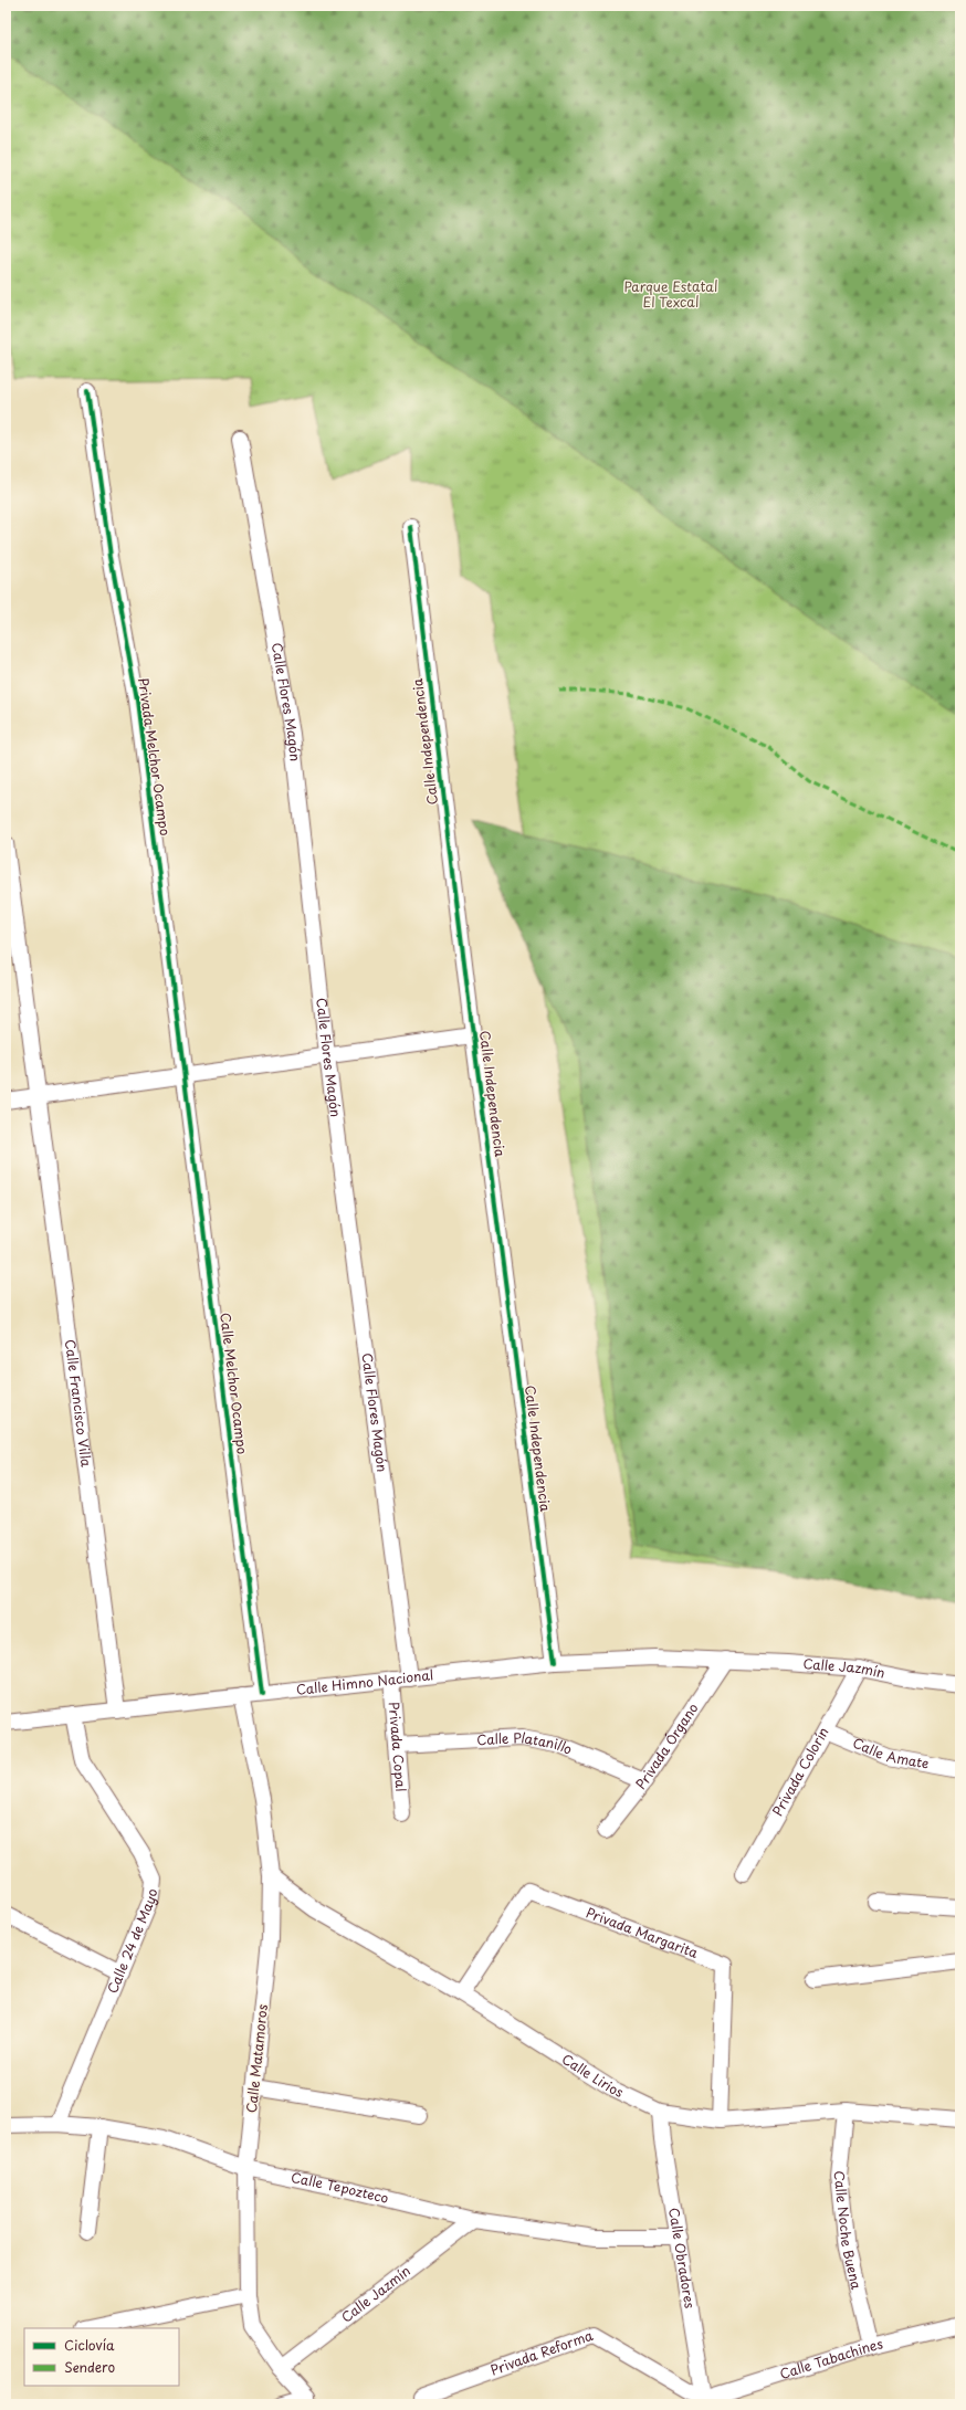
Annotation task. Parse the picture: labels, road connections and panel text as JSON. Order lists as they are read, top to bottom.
{
  "streets": {
    "street": [
      "Calle Flores Magón",
      "Calle Independencia",
      "Privada Melchor Ocampo",
      "Calle Melchor Ocampo",
      "Calle Francisco Villa",
      "Calle Jazmín",
      "Calle Himno Nacional",
      "Privada Órgano",
      "Privada Copal",
      "Calle Platanillo",
      "Calle Amate",
      "Privada Colorín",
      "Privada Margarita",
      "Calle 24 de Mayo",
      "Calle Matamoros",
      "Calle Lirios",
      "Calle Tepozteco",
      "Calle Noche Buena",
      "Calle Obradores",
      "Privada Reforma",
      "Calle Tabachines"
    ]
  },
  "crossings": [
    ["Calle Flores Magón", "Calle Himno Nacional"],
    ["Calle Independencia", "Calle Himno Nacional"],
    ["Privada Melchor Ocampo", "Calle Melchor Ocampo"],
    ["Calle Melchor Ocampo", "Calle Himno Nacional"],
    ["Calle Francisco Villa", "Calle Himno Nacional"],
    ["Calle Jazmín", "Calle Himno Nacional"],
    ["Calle Jazmín", "Privada Órgano"],
    ["Calle Jazmín", "Privada Colorín"],
    ["Calle Jazmín", "Calle Matamoros"],
    ["Calle Jazmín", "Calle Tepozteco"],
    ["Calle Himno Nacional", "Privada Órgano"],
    ["Calle Himno Nacional", "Privada Copal"],
    ["Calle Himno Nacional", "Calle 24 de Mayo"],
    ["Calle Himno Nacional", "Calle Matamoros"],
    ["Privada Órgano", "Calle Platanillo"],
    ["Privada Copal", "Calle Platanillo"],
    ["Calle Amate", "Privada Colorín"],
    ["Privada Margarita", "Calle Lirios"],
    ["Calle 24 de Mayo", "Calle Tepozteco"],
    ["Calle Matamoros", "Calle Lirios"],
    ["Calle Matamoros", "Calle Tepozteco"],
    ["Calle Lirios", "Calle Noche Buena"],
    ["Calle Lirios", "Calle Obradores"],
    ["Calle Tepozteco", "Calle Obradores"],
    ["Calle Noche Buena", "Calle Tabachines"],
    ["Calle Obradores", "Privada Reforma"],
    ["Calle Obradores", "Calle Tabachines"],
    ["Privada Reforma", "Calle Tabachines"]
  ],
  "parks": ["Parque Estatal El Texcal"],
  "legend": ["Ciclovía", "Sendero"]
}
